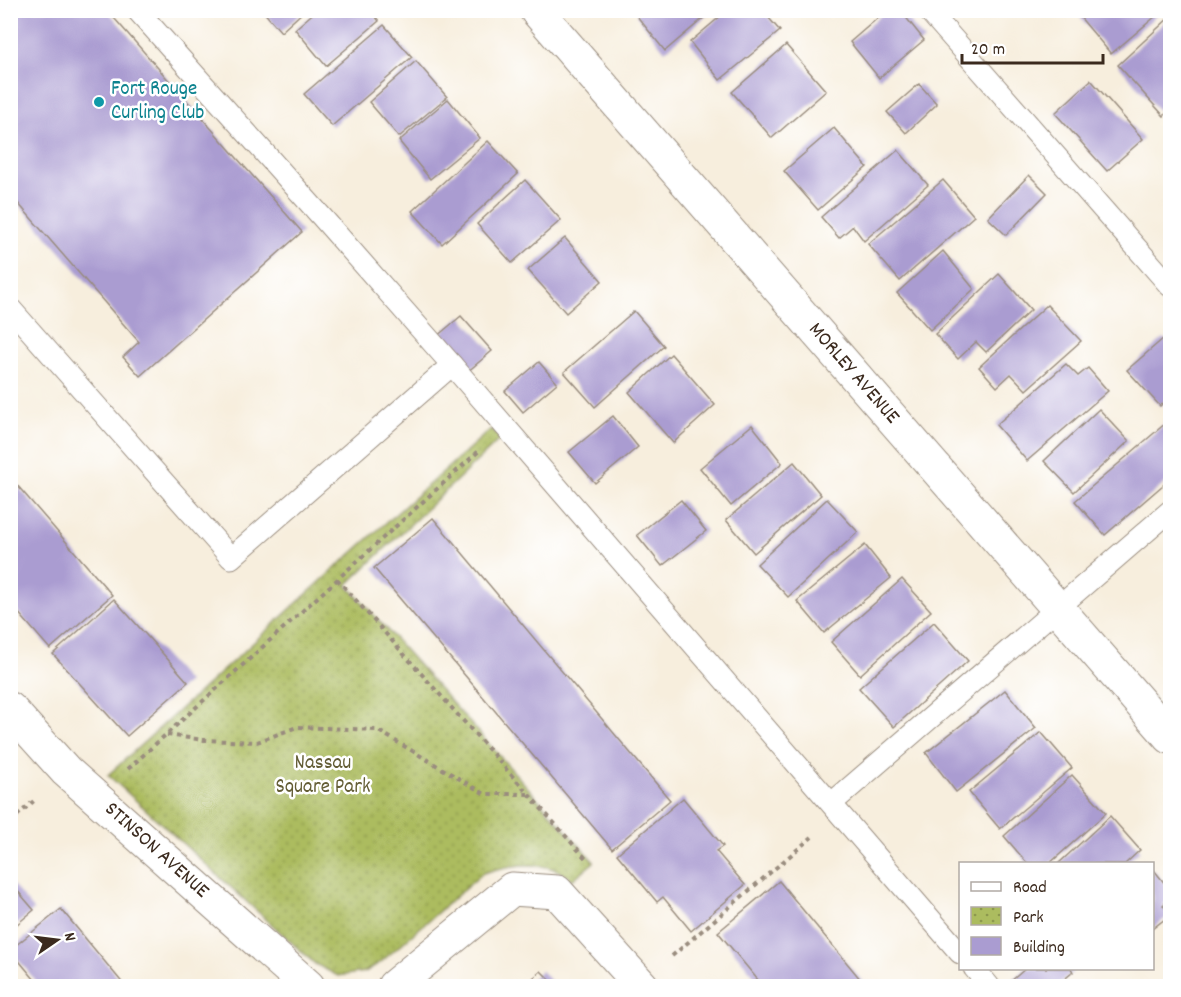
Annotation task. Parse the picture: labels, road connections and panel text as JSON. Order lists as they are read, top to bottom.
{
  "streets": {
    "street": ["MORLEY AVENUE", "STINSON AVENUE"]
  },
  "parks": ["Nassau Square Park"],
  "places": ["Fort Rouge Curling Club"],
  "legend": ["Road", "Park", "Building"],
  "scale_bar": "20 m",
  "north": "right"
}
